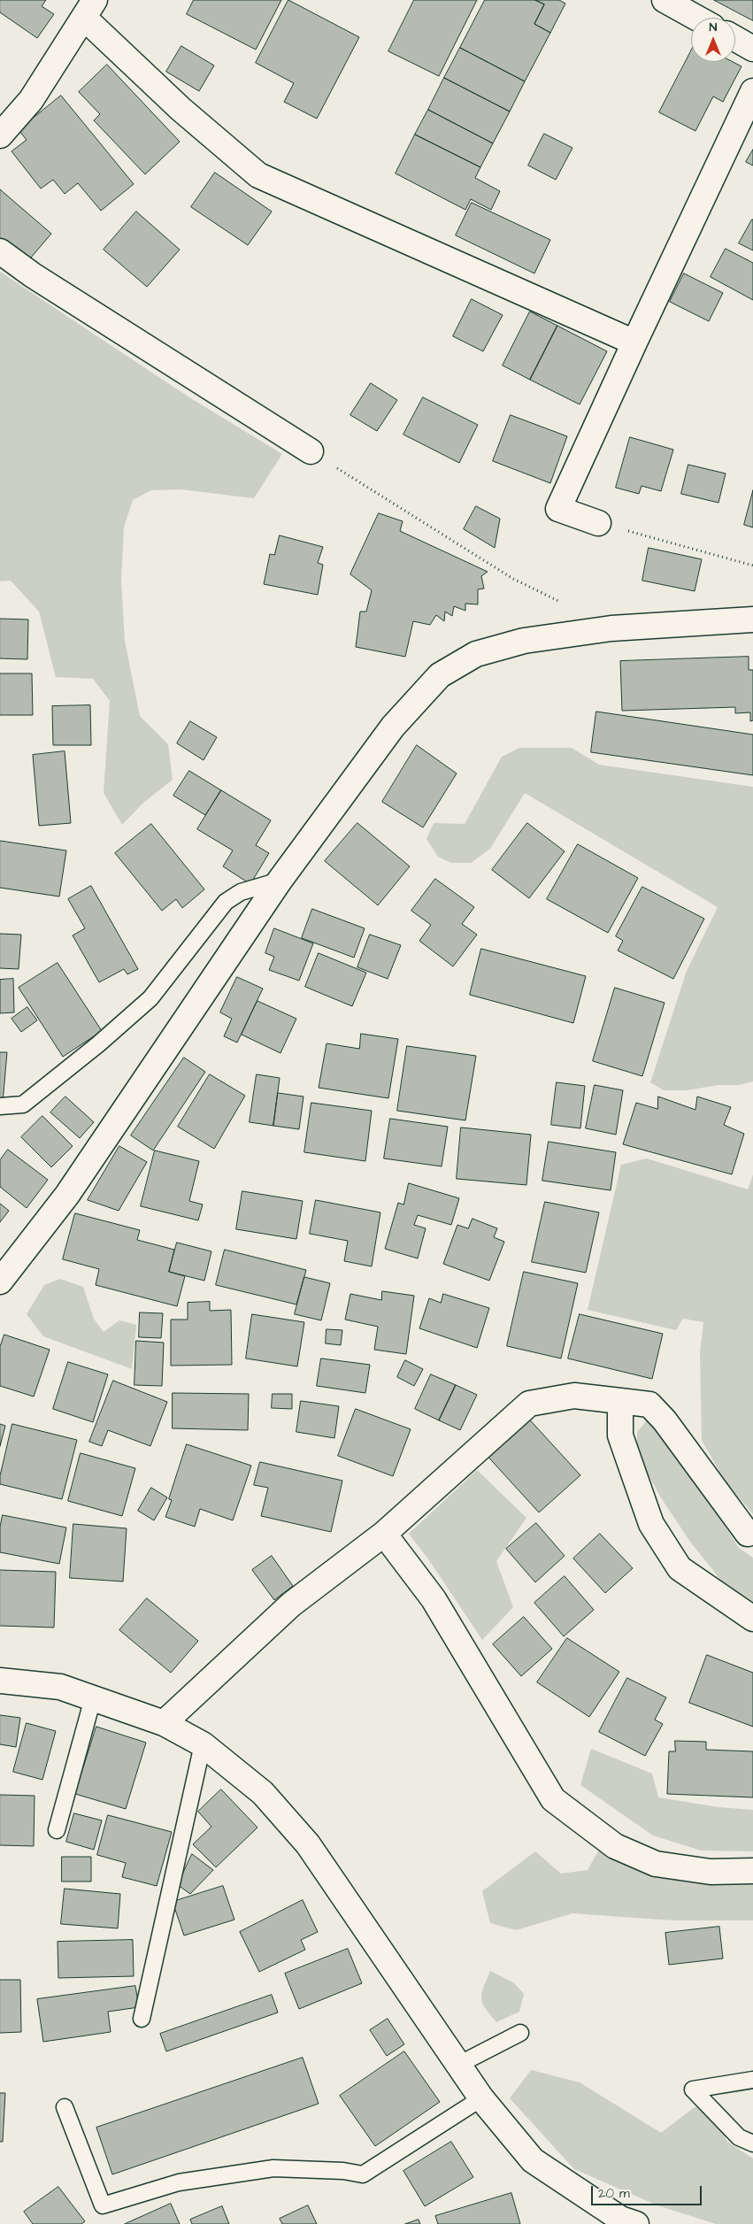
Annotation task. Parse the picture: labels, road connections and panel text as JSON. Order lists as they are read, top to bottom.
{
  "scale_bar": "20 m",
  "north": "top"
}
